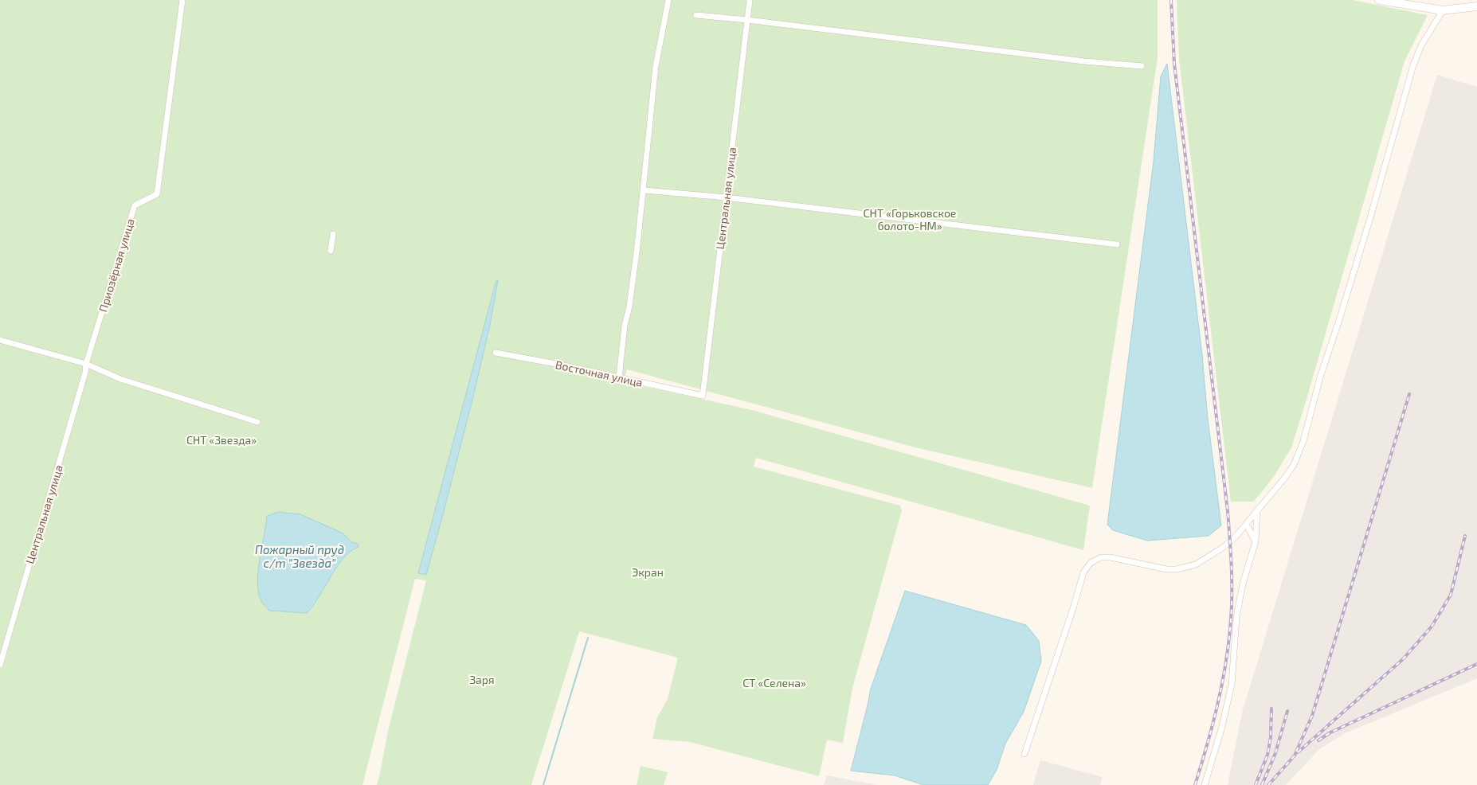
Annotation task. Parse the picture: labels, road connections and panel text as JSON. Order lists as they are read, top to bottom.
{
  "streets": {
    "street": ["Центральная улица", "Приозёрная улица", "Восточная улица"]
  },
  "crossings": [
    ["Центральная улица", "Приозёрная улица"],
    ["Центральная улица", "Восточная улица"]
  ],
  "water": ["Пожарный пруд с/т \"Звезда\""],
  "parks": [
    "СНТ «Горьковское болото-НМ»",
    "СНТ «Звезда»",
    "Экран",
    "Заря",
    "СТ «Селена»"
  ]
}
